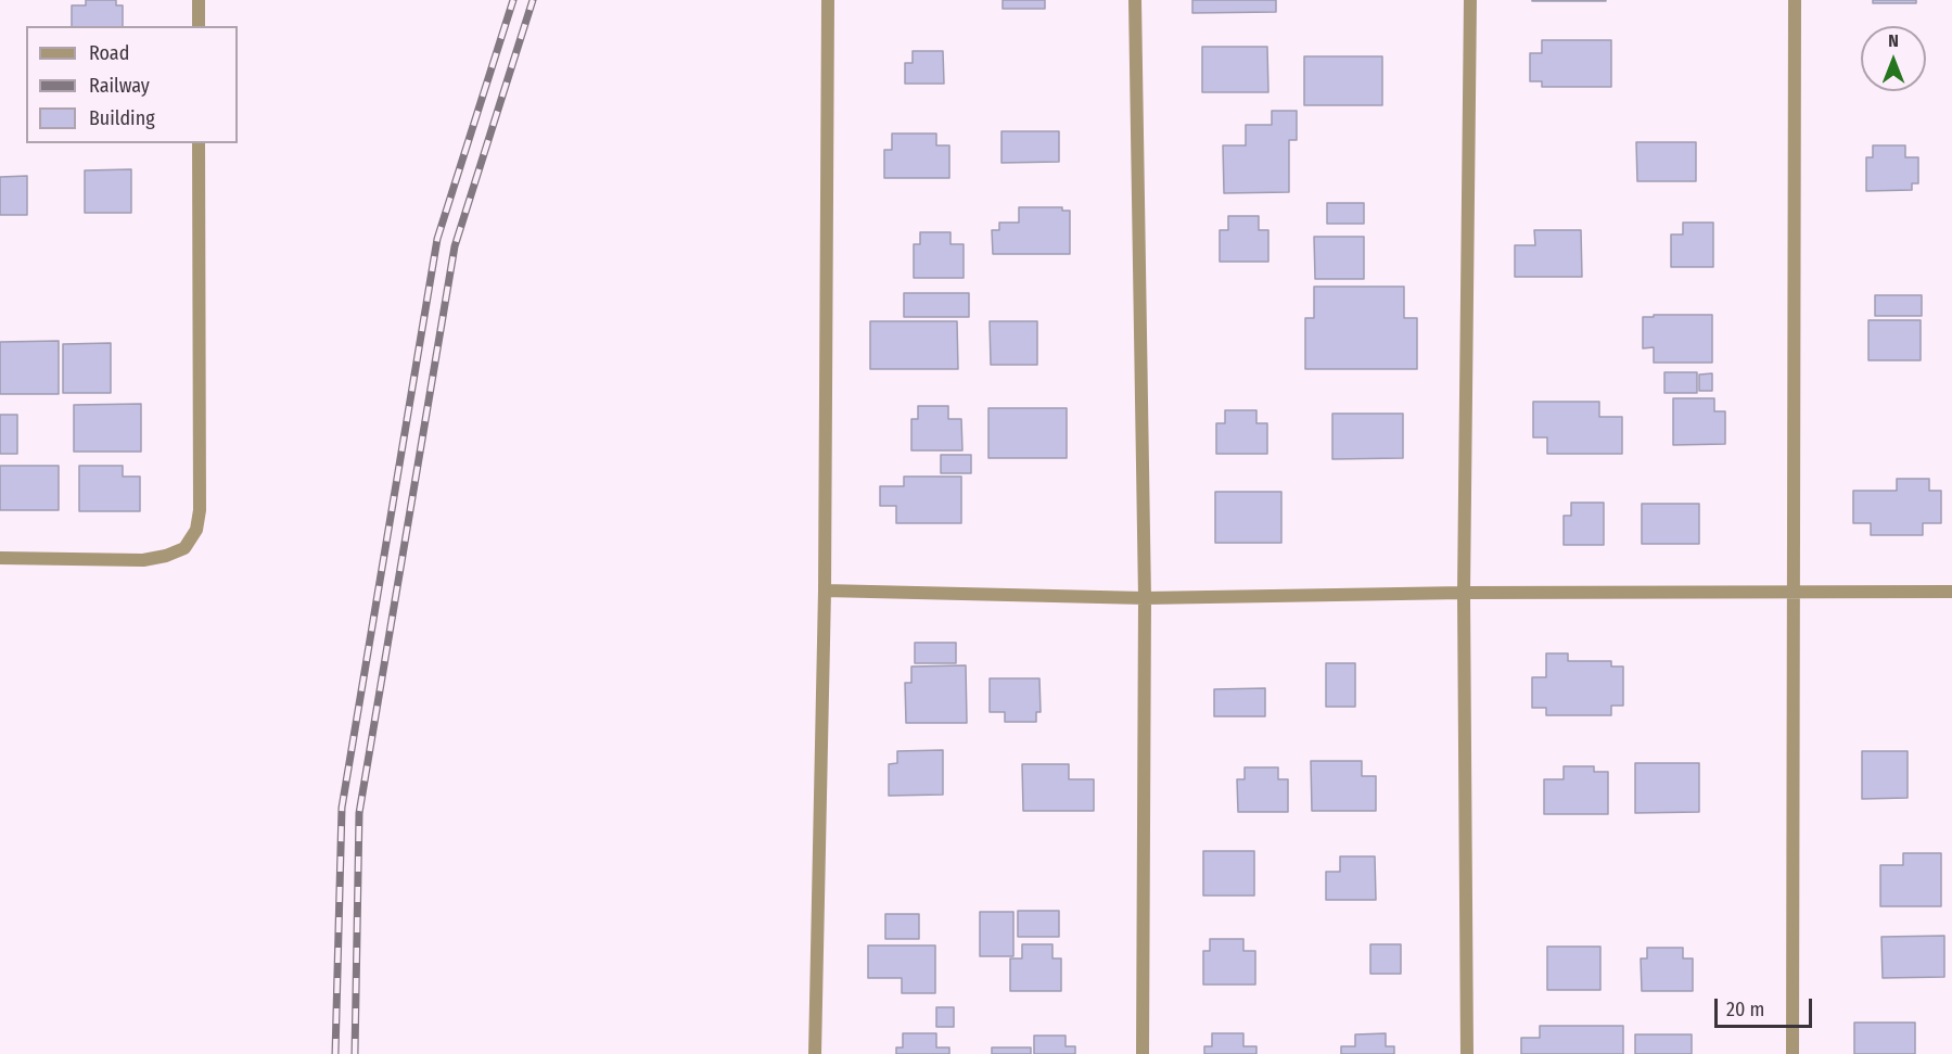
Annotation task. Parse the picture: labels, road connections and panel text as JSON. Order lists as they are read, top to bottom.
{
  "legend": ["Road", "Railway", "Building"],
  "scale_bar": "20 m",
  "north": "top"
}
